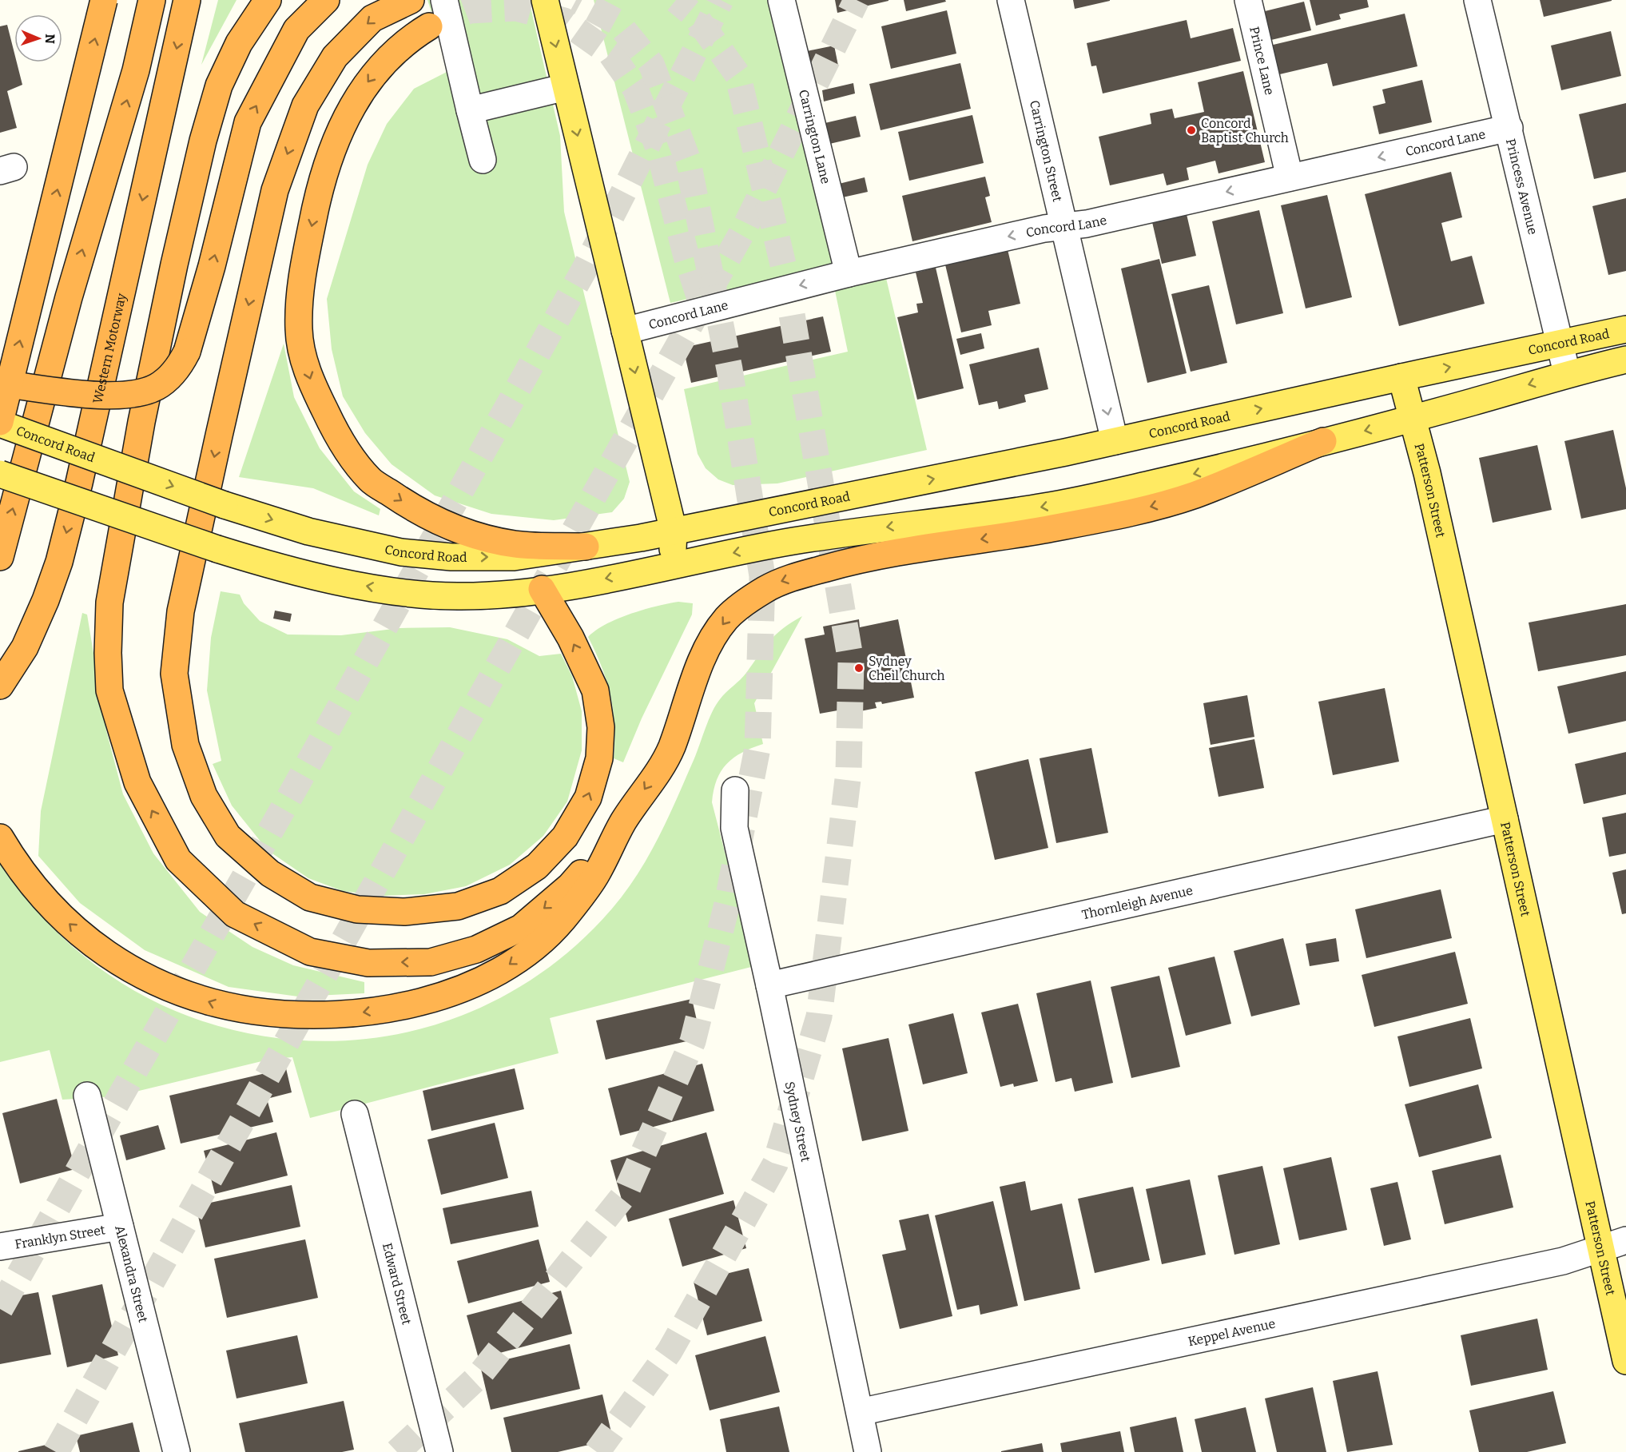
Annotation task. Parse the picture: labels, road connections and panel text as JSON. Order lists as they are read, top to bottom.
{
  "streets": {
    "highway": ["Western Motorway"],
    "main road": ["Concord Road", "Patterson Street"],
    "street": [
      "Prince Lane",
      "Carrington Lane",
      "Concord Lane",
      "Carrington Street",
      "Princess Avenue",
      "Thornleigh Avenue",
      "Sydney Street",
      "Franklyn Street",
      "Alexandra Street",
      "Edward Street",
      "Keppel Avenue"
    ]
  },
  "crossings": [
    ["Prince Lane", "Concord Lane"],
    ["Carrington Lane", "Concord Lane"],
    ["Concord Lane", "Carrington Street"],
    ["Concord Lane", "Princess Avenue"],
    ["Carrington Street", "Concord Road"],
    ["Princess Avenue", "Concord Road"],
    ["Concord Road", "Patterson Street"],
    ["Patterson Street", "Thornleigh Avenue"],
    ["Patterson Street", "Keppel Avenue"],
    ["Thornleigh Avenue", "Sydney Street"],
    ["Sydney Street", "Keppel Avenue"],
    ["Franklyn Street", "Alexandra Street"]
  ],
  "one_way": ["Concord Lane", "Carrington Street"],
  "places": ["Concord Baptist Church", "Sydney Cheil Church"],
  "north": "right"
}
